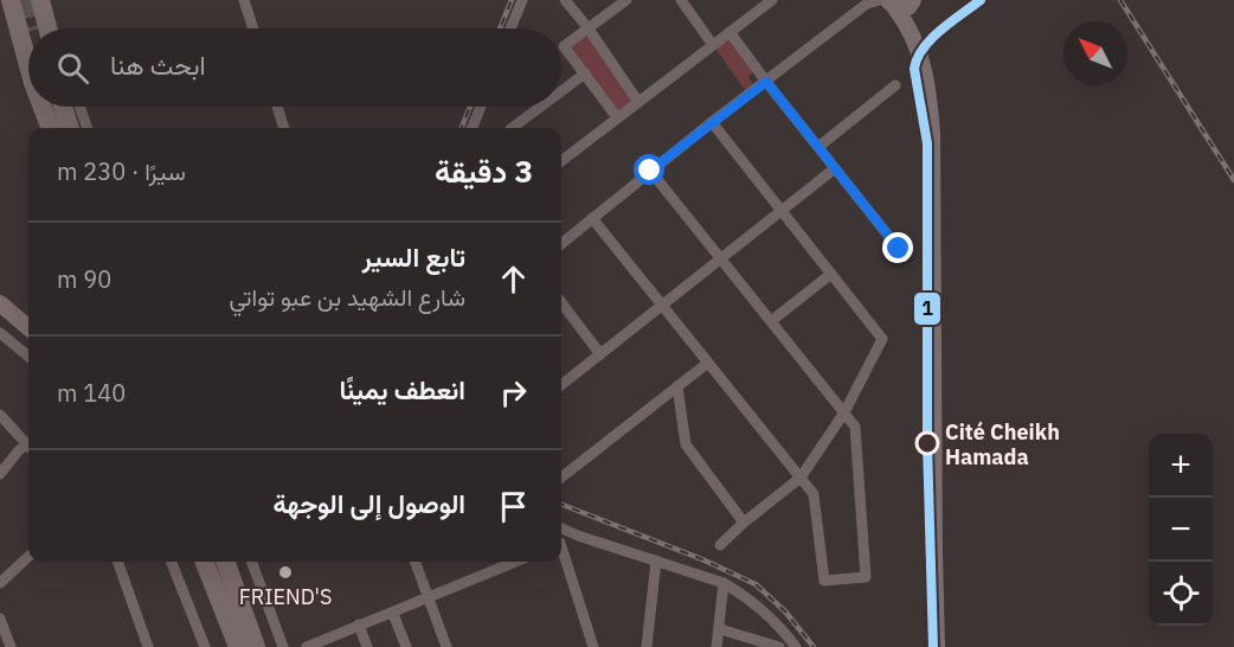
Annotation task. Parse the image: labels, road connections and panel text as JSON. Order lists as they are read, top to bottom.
{
  "places": ["Cité Cheikh Hamada", "FRIEND'S"],
  "lines": ["transit line 1"],
  "north": "top left",
  "page": {
    "search": "ابحث هنا",
    "heading": ["3 دقيقة", "سيرًا · 230 m"],
    "list": [
      ["تابع السير", "شارع الشهيد بن عبو تواتي", "90 m"],
      ["انعطف يمينًا", "140 m"],
      "الوصول إلى الوجهة"
    ],
    "map_buttons": ["+", "−"]
  }
}
